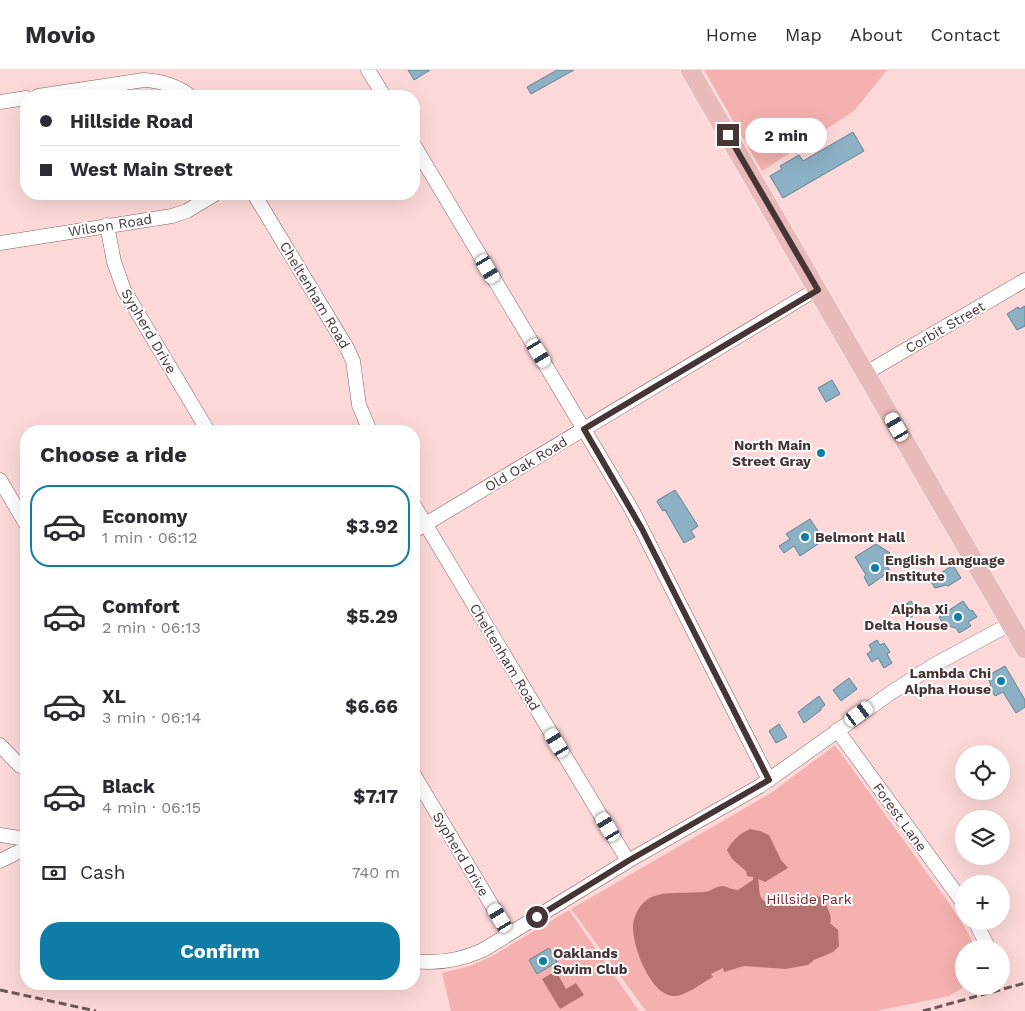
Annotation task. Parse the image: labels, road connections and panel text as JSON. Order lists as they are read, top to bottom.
{
  "streets": {
    "street": [
      "Wilson Road",
      "Cheltenham Road",
      "Corbit Street",
      "Sypherd Drive",
      "Old Oak Road",
      "Forest Lane"
    ]
  },
  "crossings": [
    ["Wilson Road", "Sypherd Drive"],
    ["Cheltenham Road", "Old Oak Road"]
  ],
  "parks": ["Hillside Park"],
  "places": [
    "North Main Street Gray",
    "Belmont Hall",
    "English Language Institute",
    "Alpha Xi Delta House",
    "Lambda Chi Alpha House",
    "Oaklands Swim Club"
  ],
  "page": {
    "header": "Movio",
    "nav": [
      "Home",
      "Map",
      "About",
      "Contact"
    ],
    "banner": ["Hillside Road", "West Main Street"],
    "bubble": "2 min",
    "heading": "Choose a ride",
    "list": [
      {
        "name": "Economy",
        "note": "1 min · 06:12",
        "value": "$3.92"
      },
      {
        "name": "Comfort",
        "note": "2 min · 06:13",
        "value": "$5.29"
      },
      {
        "name": "XL",
        "note": "3 min · 06:14",
        "value": "$6.66"
      },
      {
        "name": "Black",
        "note": "4 min · 06:15",
        "value": "$7.17"
      }
    ],
    "map_buttons": ["+", "−"],
    "pay": ["Cash", "740 m"],
    "buttons": "Confirm"
  }
}
